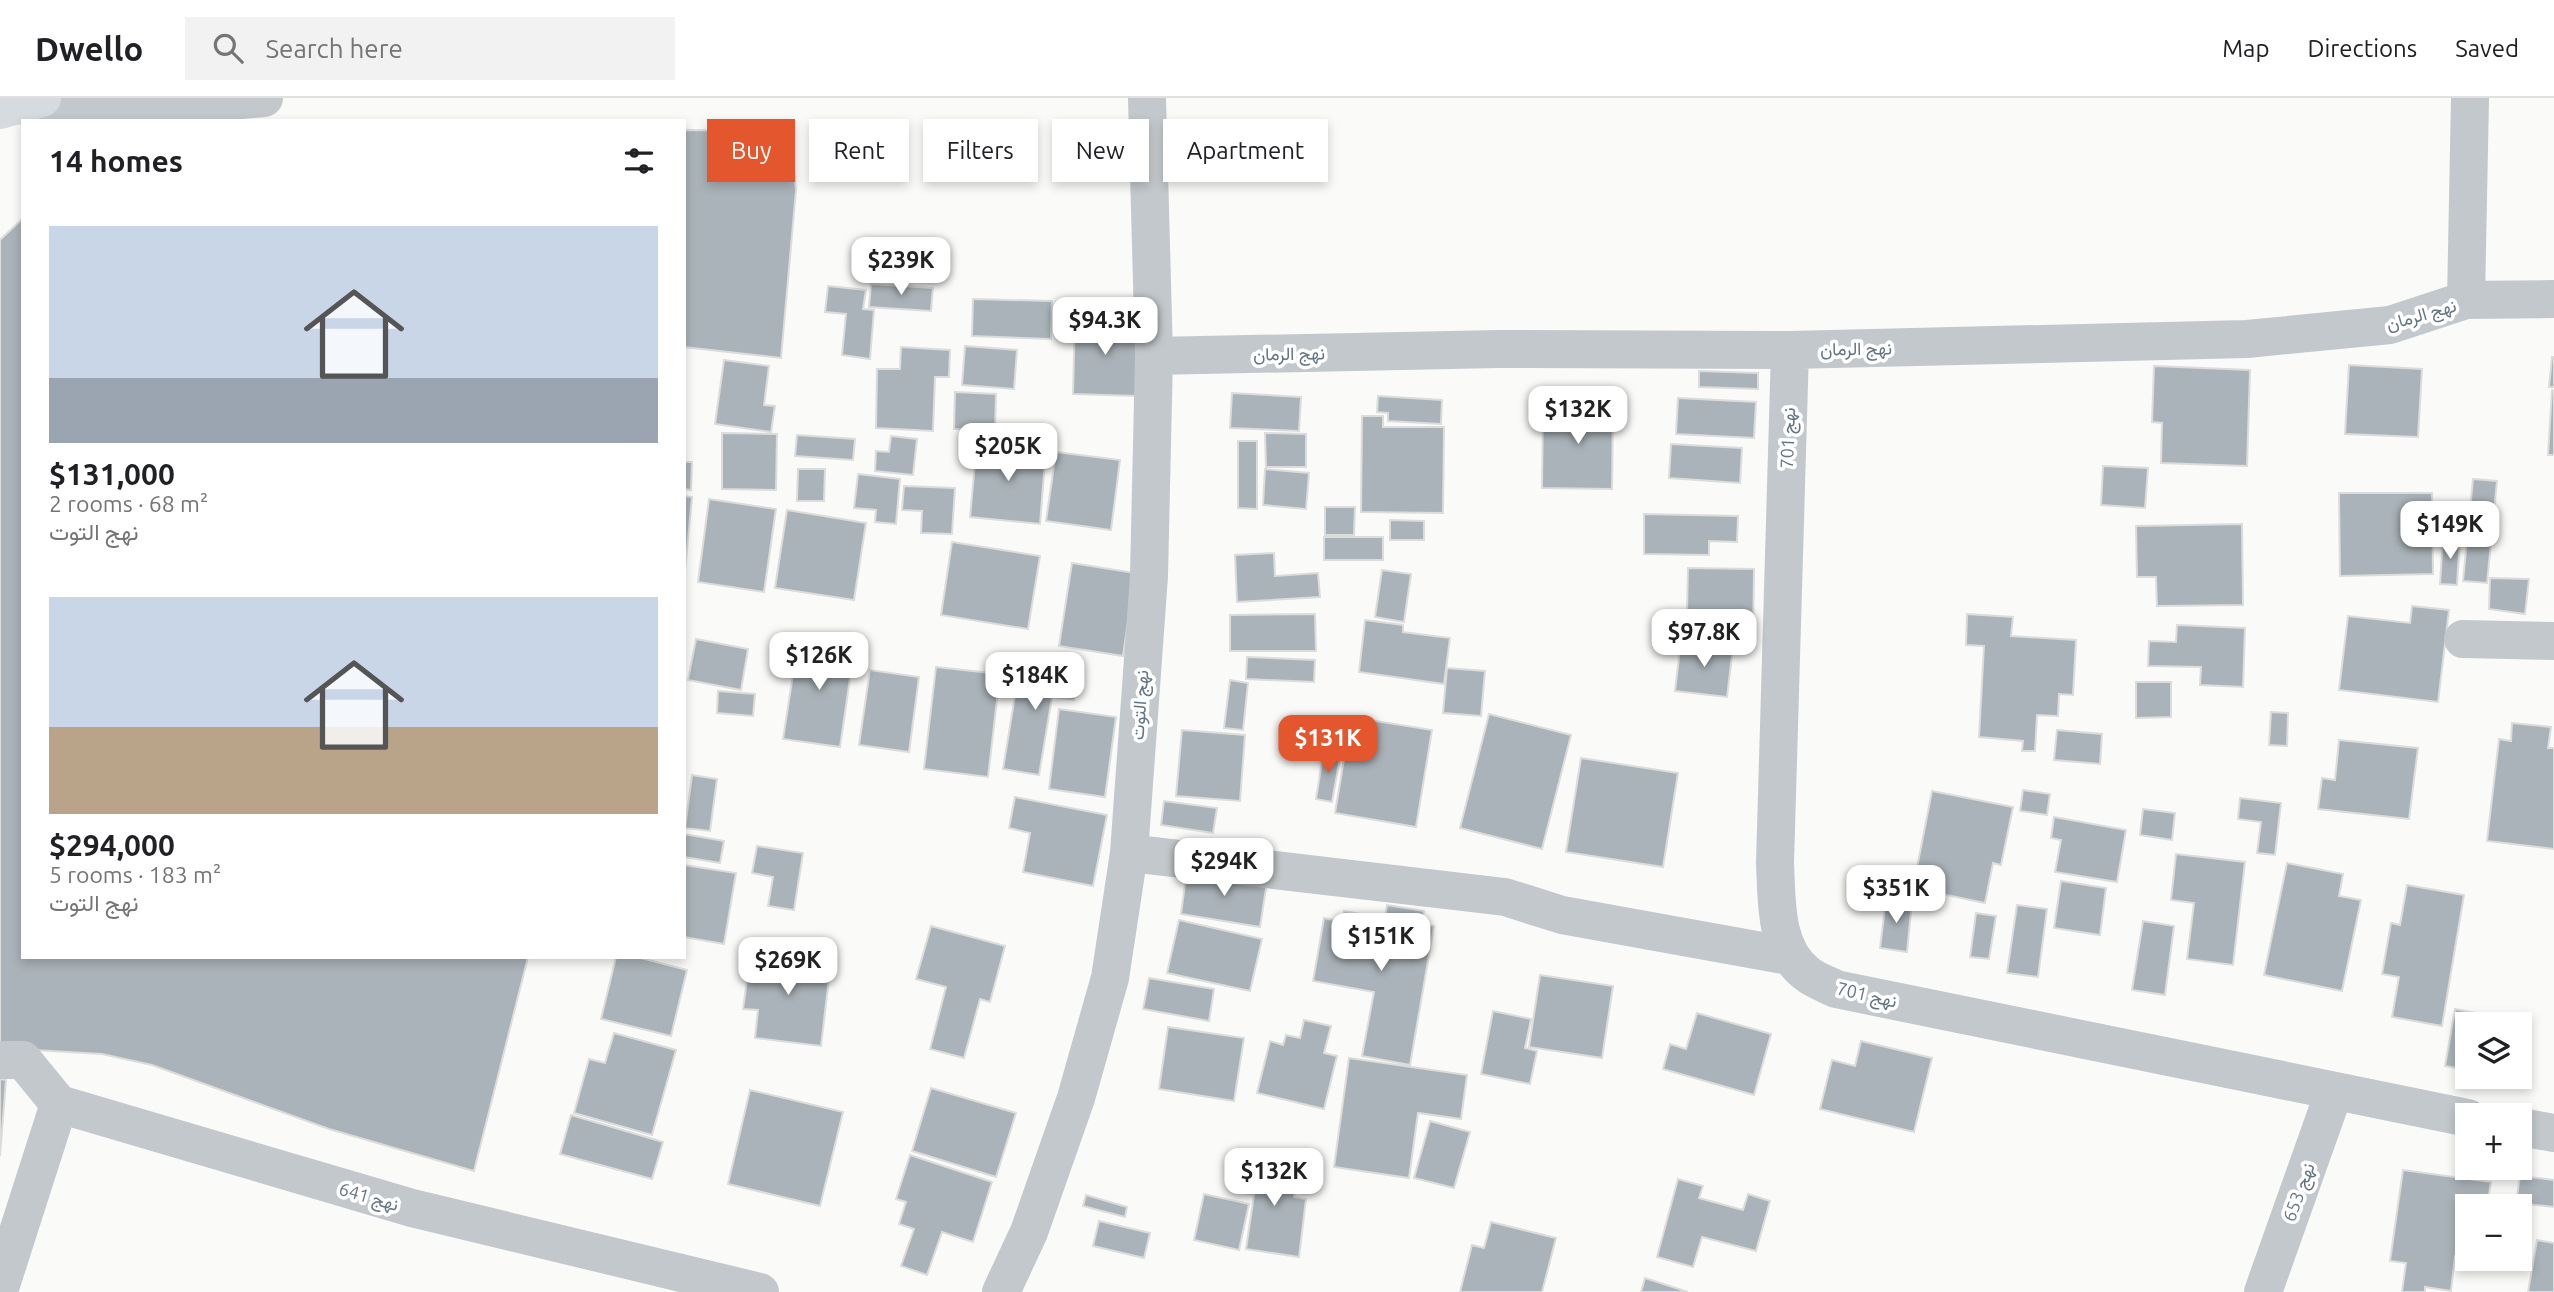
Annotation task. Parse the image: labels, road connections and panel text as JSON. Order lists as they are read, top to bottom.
{
  "streets": {
    "street": [
      "نهج الرمان",
      "نهج 701",
      "نهج التوت",
      "نهج 653",
      "نهج 641"
    ]
  },
  "crossings": [
    ["نهج الرمان", "نهج 701"],
    ["نهج الرمان", "نهج التوت"],
    ["نهج 701", "نهج 653"]
  ],
  "page": {
    "header": "Dwello",
    "search": "Search here",
    "nav": ["Map", "Directions", "Saved"],
    "chip": [
      "Buy",
      "Rent",
      "Filters",
      "New",
      "Apartment"
    ],
    "heading": "14 homes",
    "list": [
      {
        "name": "$131,000",
        "note": "2 rooms · 68 m² · نهج التوت"
      },
      {
        "name": "$294,000",
        "note": "5 rooms · 183 m² · نهج التوت"
      }
    ],
    "price": [
      "$239K",
      "$94.3K",
      "$132K",
      "$205K",
      "$149K",
      "$97.8K",
      "$126K",
      "$184K",
      "$131K",
      "$294K",
      "$351K",
      "$151K",
      "$269K",
      "$132K"
    ],
    "map_buttons": ["+", "−"]
  }
}
